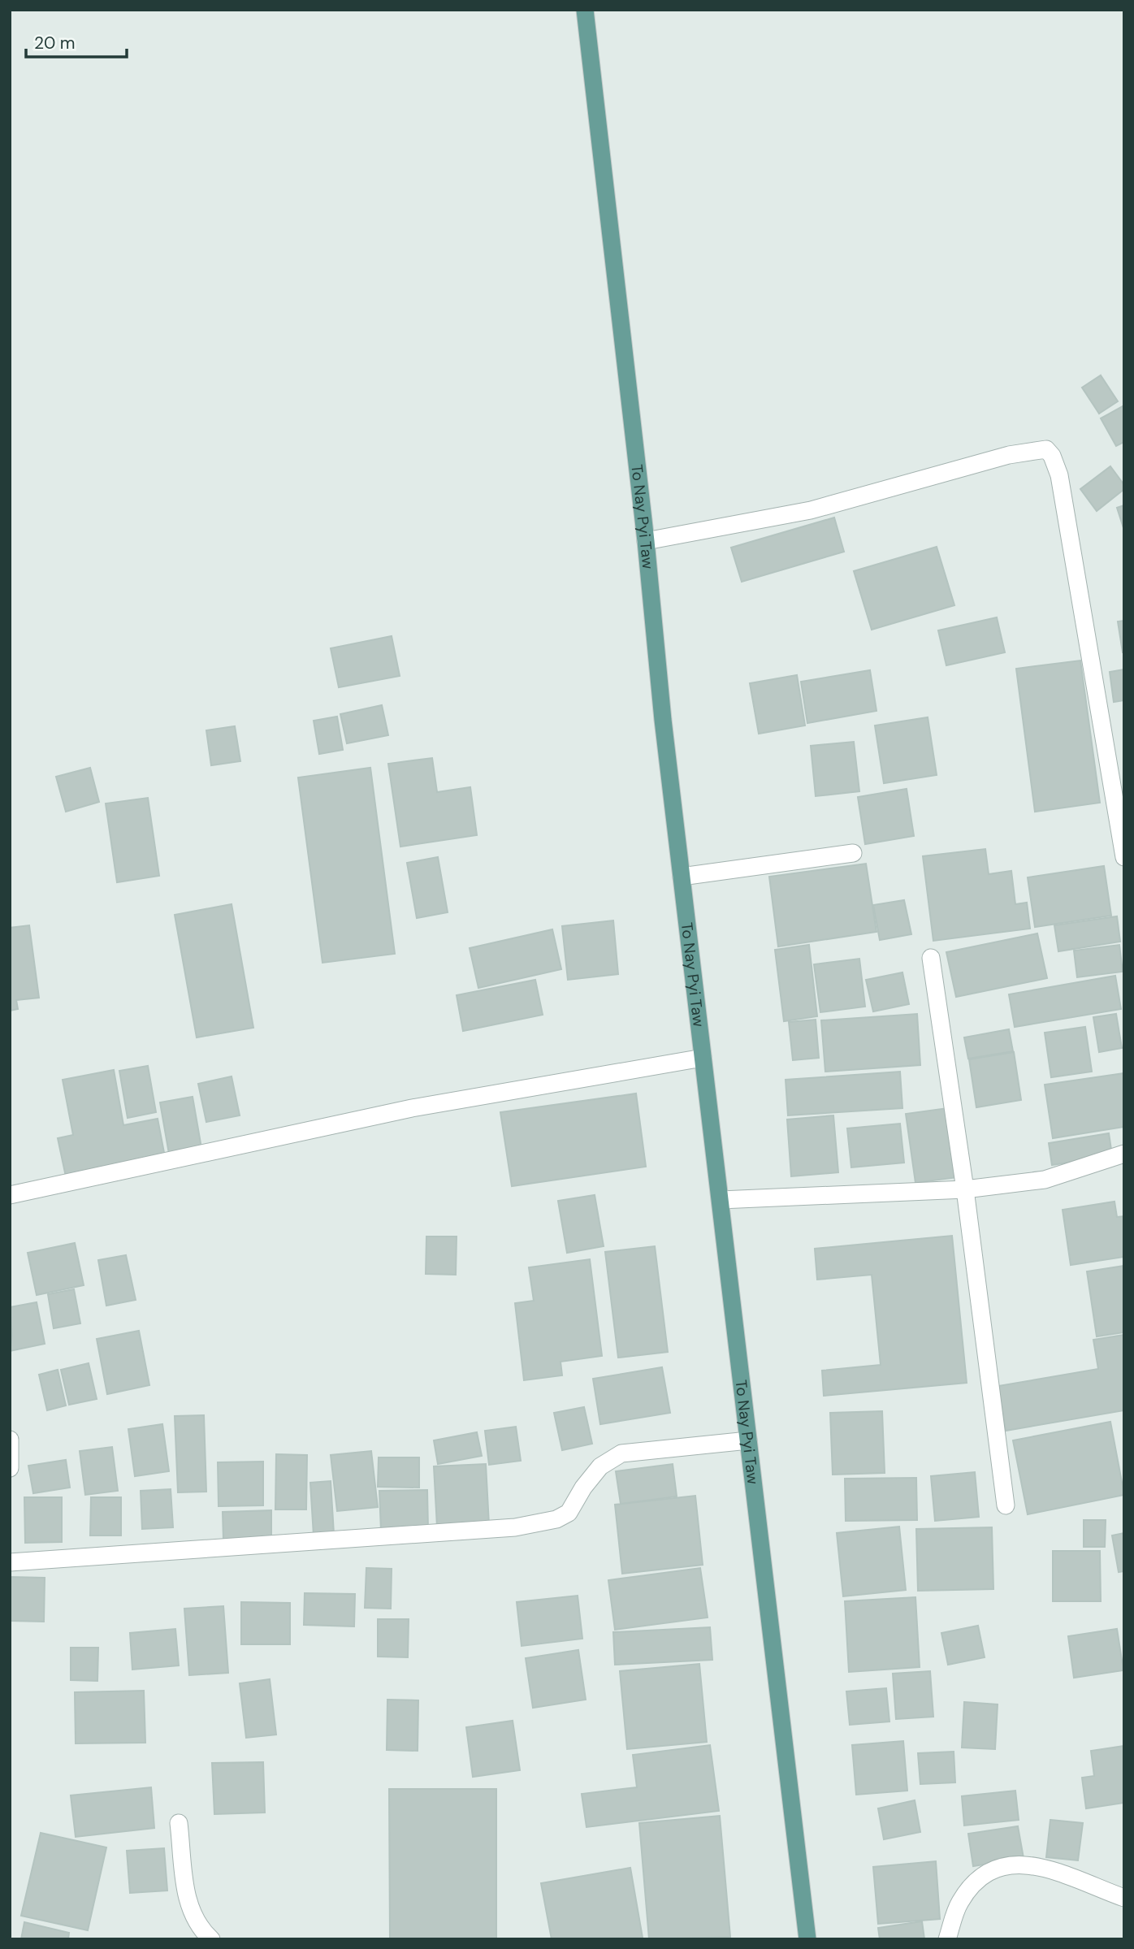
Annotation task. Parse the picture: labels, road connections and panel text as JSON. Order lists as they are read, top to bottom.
{
  "streets": {
    "main road": ["To Nay Pyi Taw"]
  },
  "scale_bar": "20 m"
}
